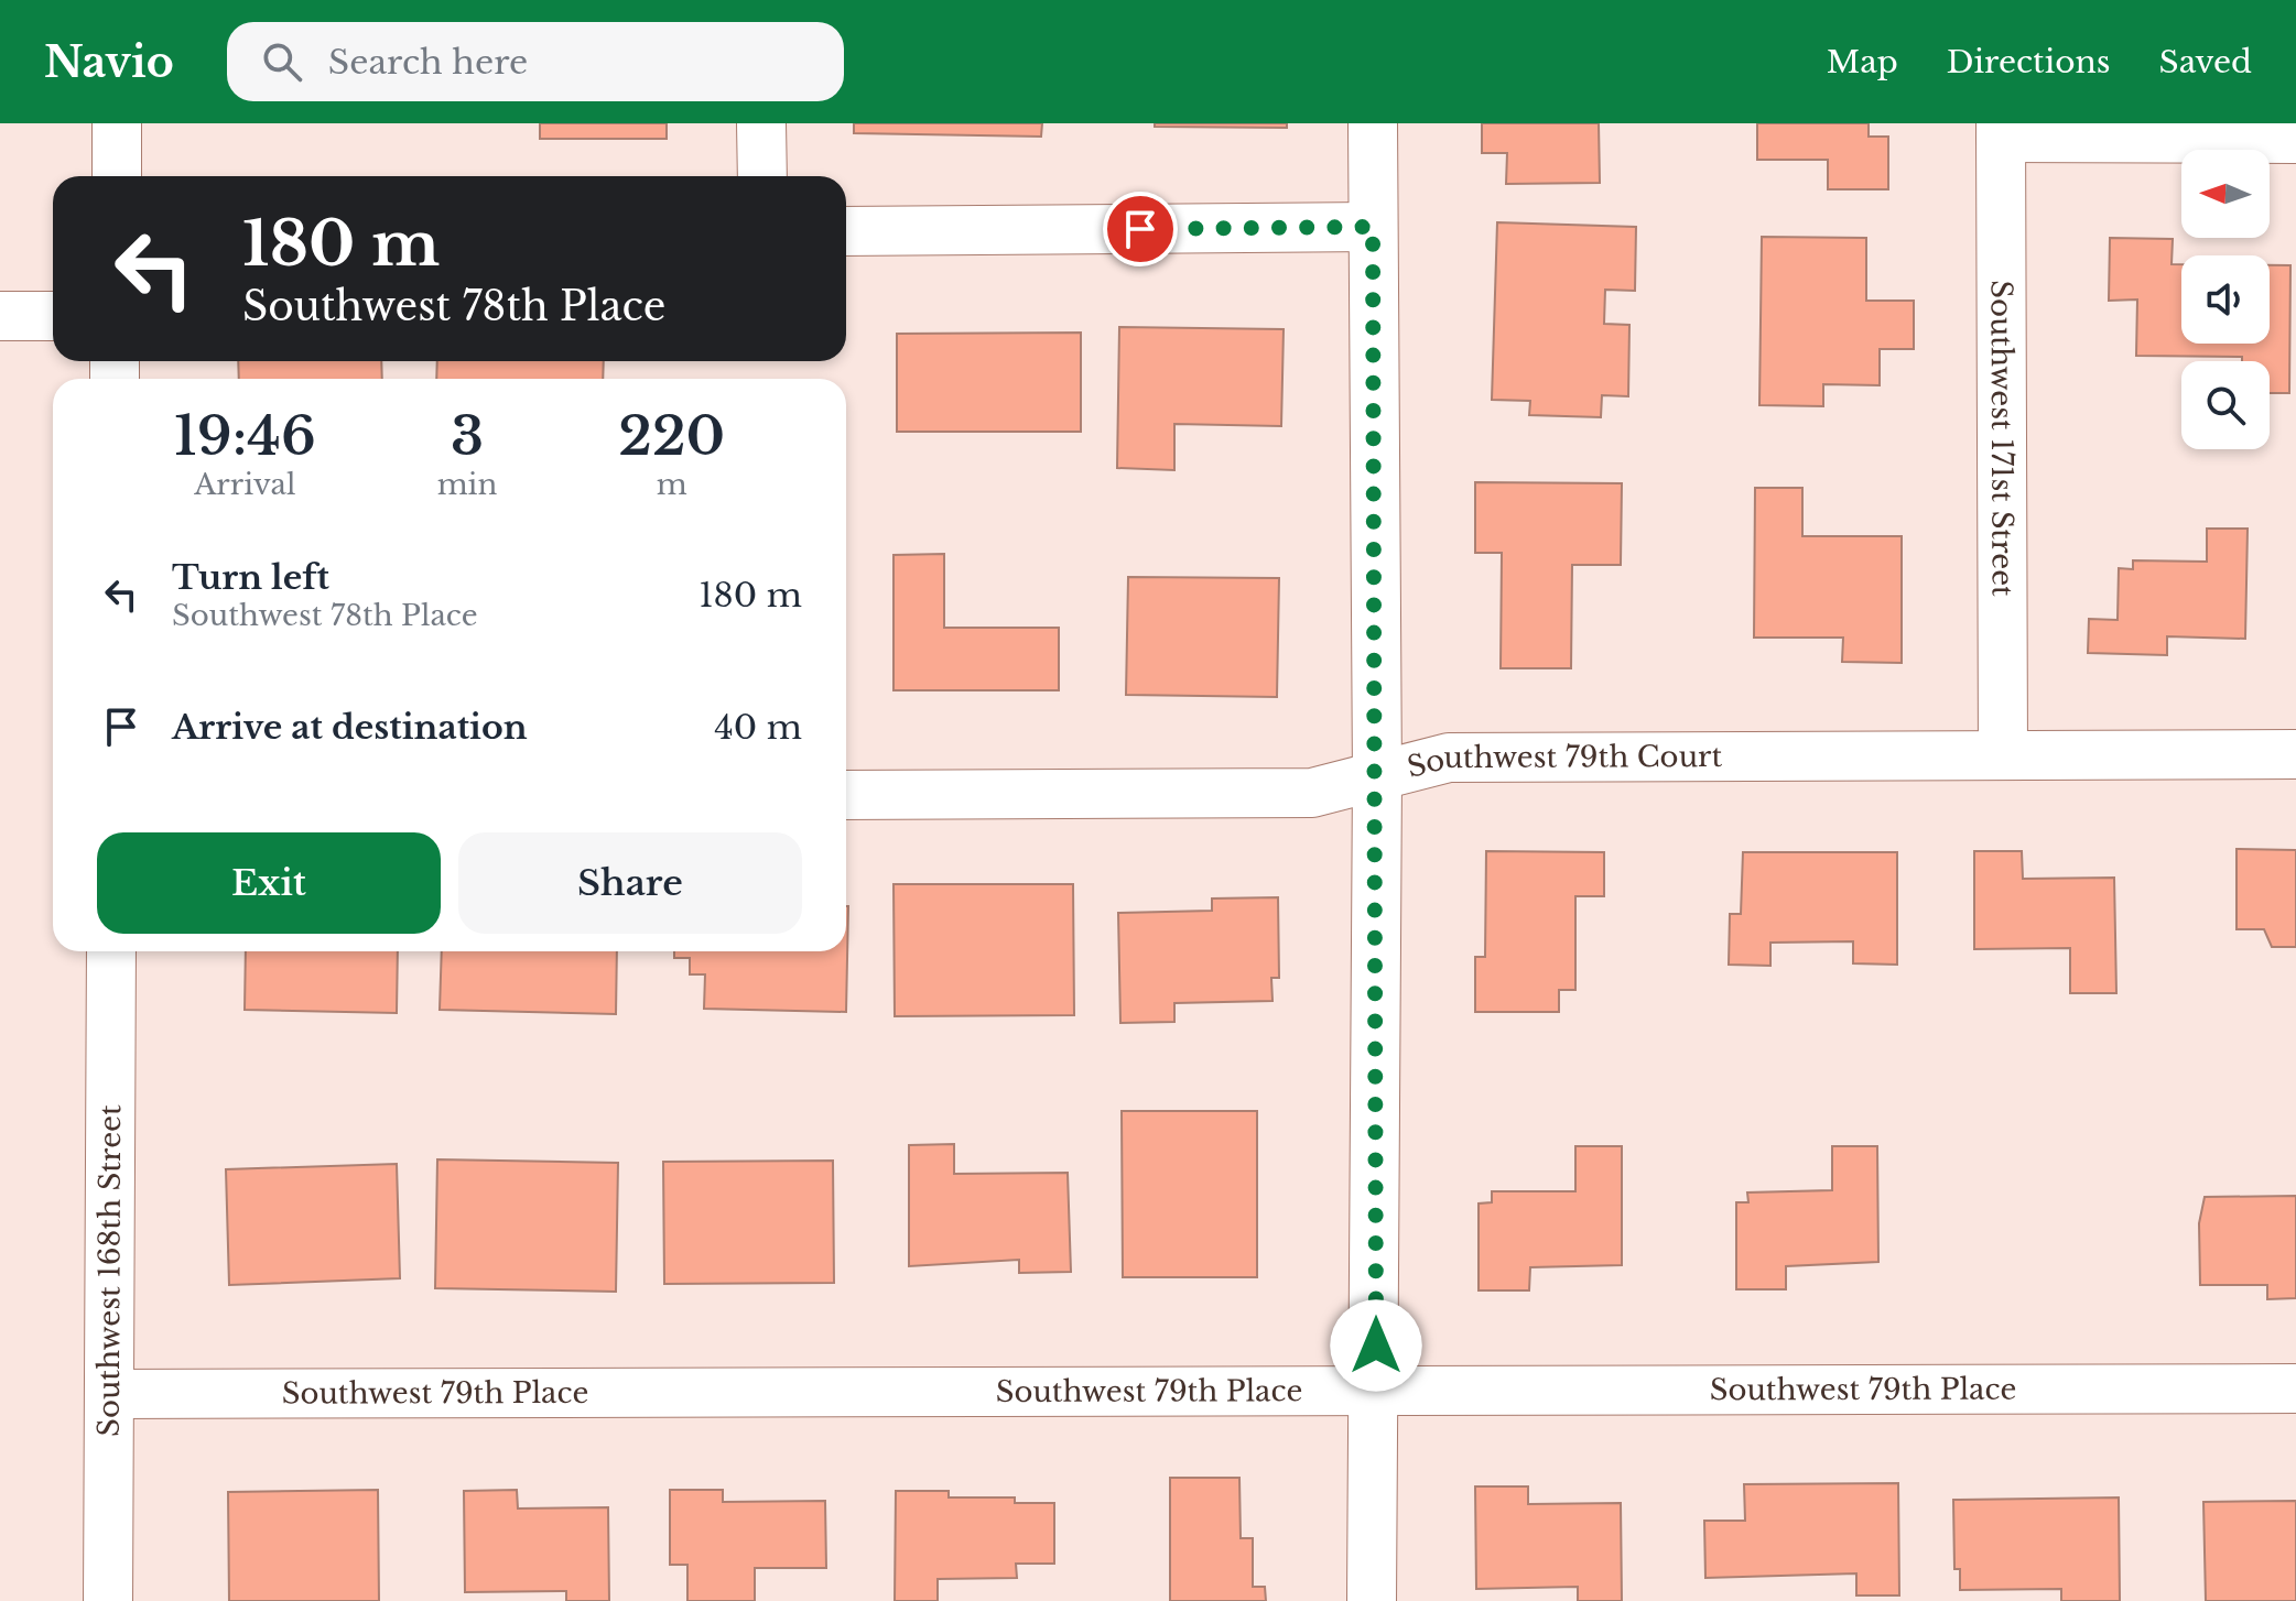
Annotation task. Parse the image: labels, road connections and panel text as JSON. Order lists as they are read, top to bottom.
{
  "streets": {
    "street": [
      "Southwest 171st Street",
      "Southwest 79th Court",
      "Southwest 168th Street",
      "Southwest 79th Place"
    ]
  },
  "crossings": [
    ["Southwest 171st Street", "Southwest 79th Court"],
    ["Southwest 168th Street", "Southwest 79th Place"]
  ],
  "north": "left",
  "page": {
    "header": "Navio",
    "search": "Search here",
    "nav": ["Map", "Directions", "Saved"],
    "turn": ["180 m", "Southwest 78th Place"],
    "eta": [
      "19:46",
      "Arrival",
      "3",
      "min",
      "220",
      "m"
    ],
    "list": [
      {
        "name": "Turn left",
        "note": "Southwest 78th Place",
        "value": "180 m"
      },
      {
        "name": "Arrive at destination",
        "value": "40 m"
      }
    ],
    "buttons": ["Exit", "Share"]
  }
}
